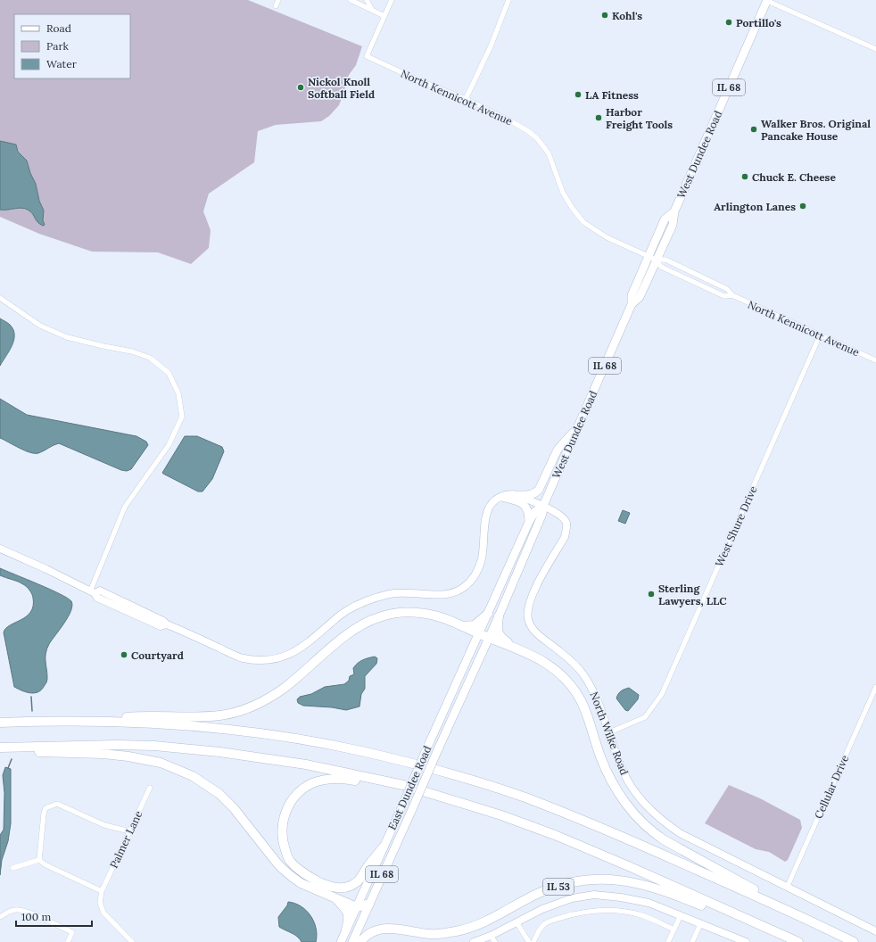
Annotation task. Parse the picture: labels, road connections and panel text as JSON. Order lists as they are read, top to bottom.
{
  "streets": {
    "highway": ["IL 53"],
    "main road": ["IL 68", "West Dundee Road", "East Dundee Road"],
    "street": [
      "North Kennicott Avenue",
      "West Shure Drive",
      "North Wilke Road",
      "Cellular Drive",
      "Palmer Lane"
    ]
  },
  "crossings": [
    ["North Kennicott Avenue", "West Dundee Road"],
    ["North Kennicott Avenue", "West Shure Drive"],
    ["West Dundee Road", "North Wilke Road"],
    ["West Dundee Road", "East Dundee Road"],
    ["West Shure Drive", "North Wilke Road"],
    ["North Wilke Road", "Cellular Drive"]
  ],
  "places": [
    "Kohl's",
    "Portillo's",
    "Nickol Knoll Softball Field",
    "LA Fitness",
    "Harbor Freight Tools",
    "Walker Bros. Original Pancake House",
    "Chuck E. Cheese",
    "Arlington Lanes",
    "Sterling Lawyers, LLC",
    "Courtyard"
  ],
  "legend": ["Road", "Park", "Water"],
  "scale_bar": "100 m"
}
